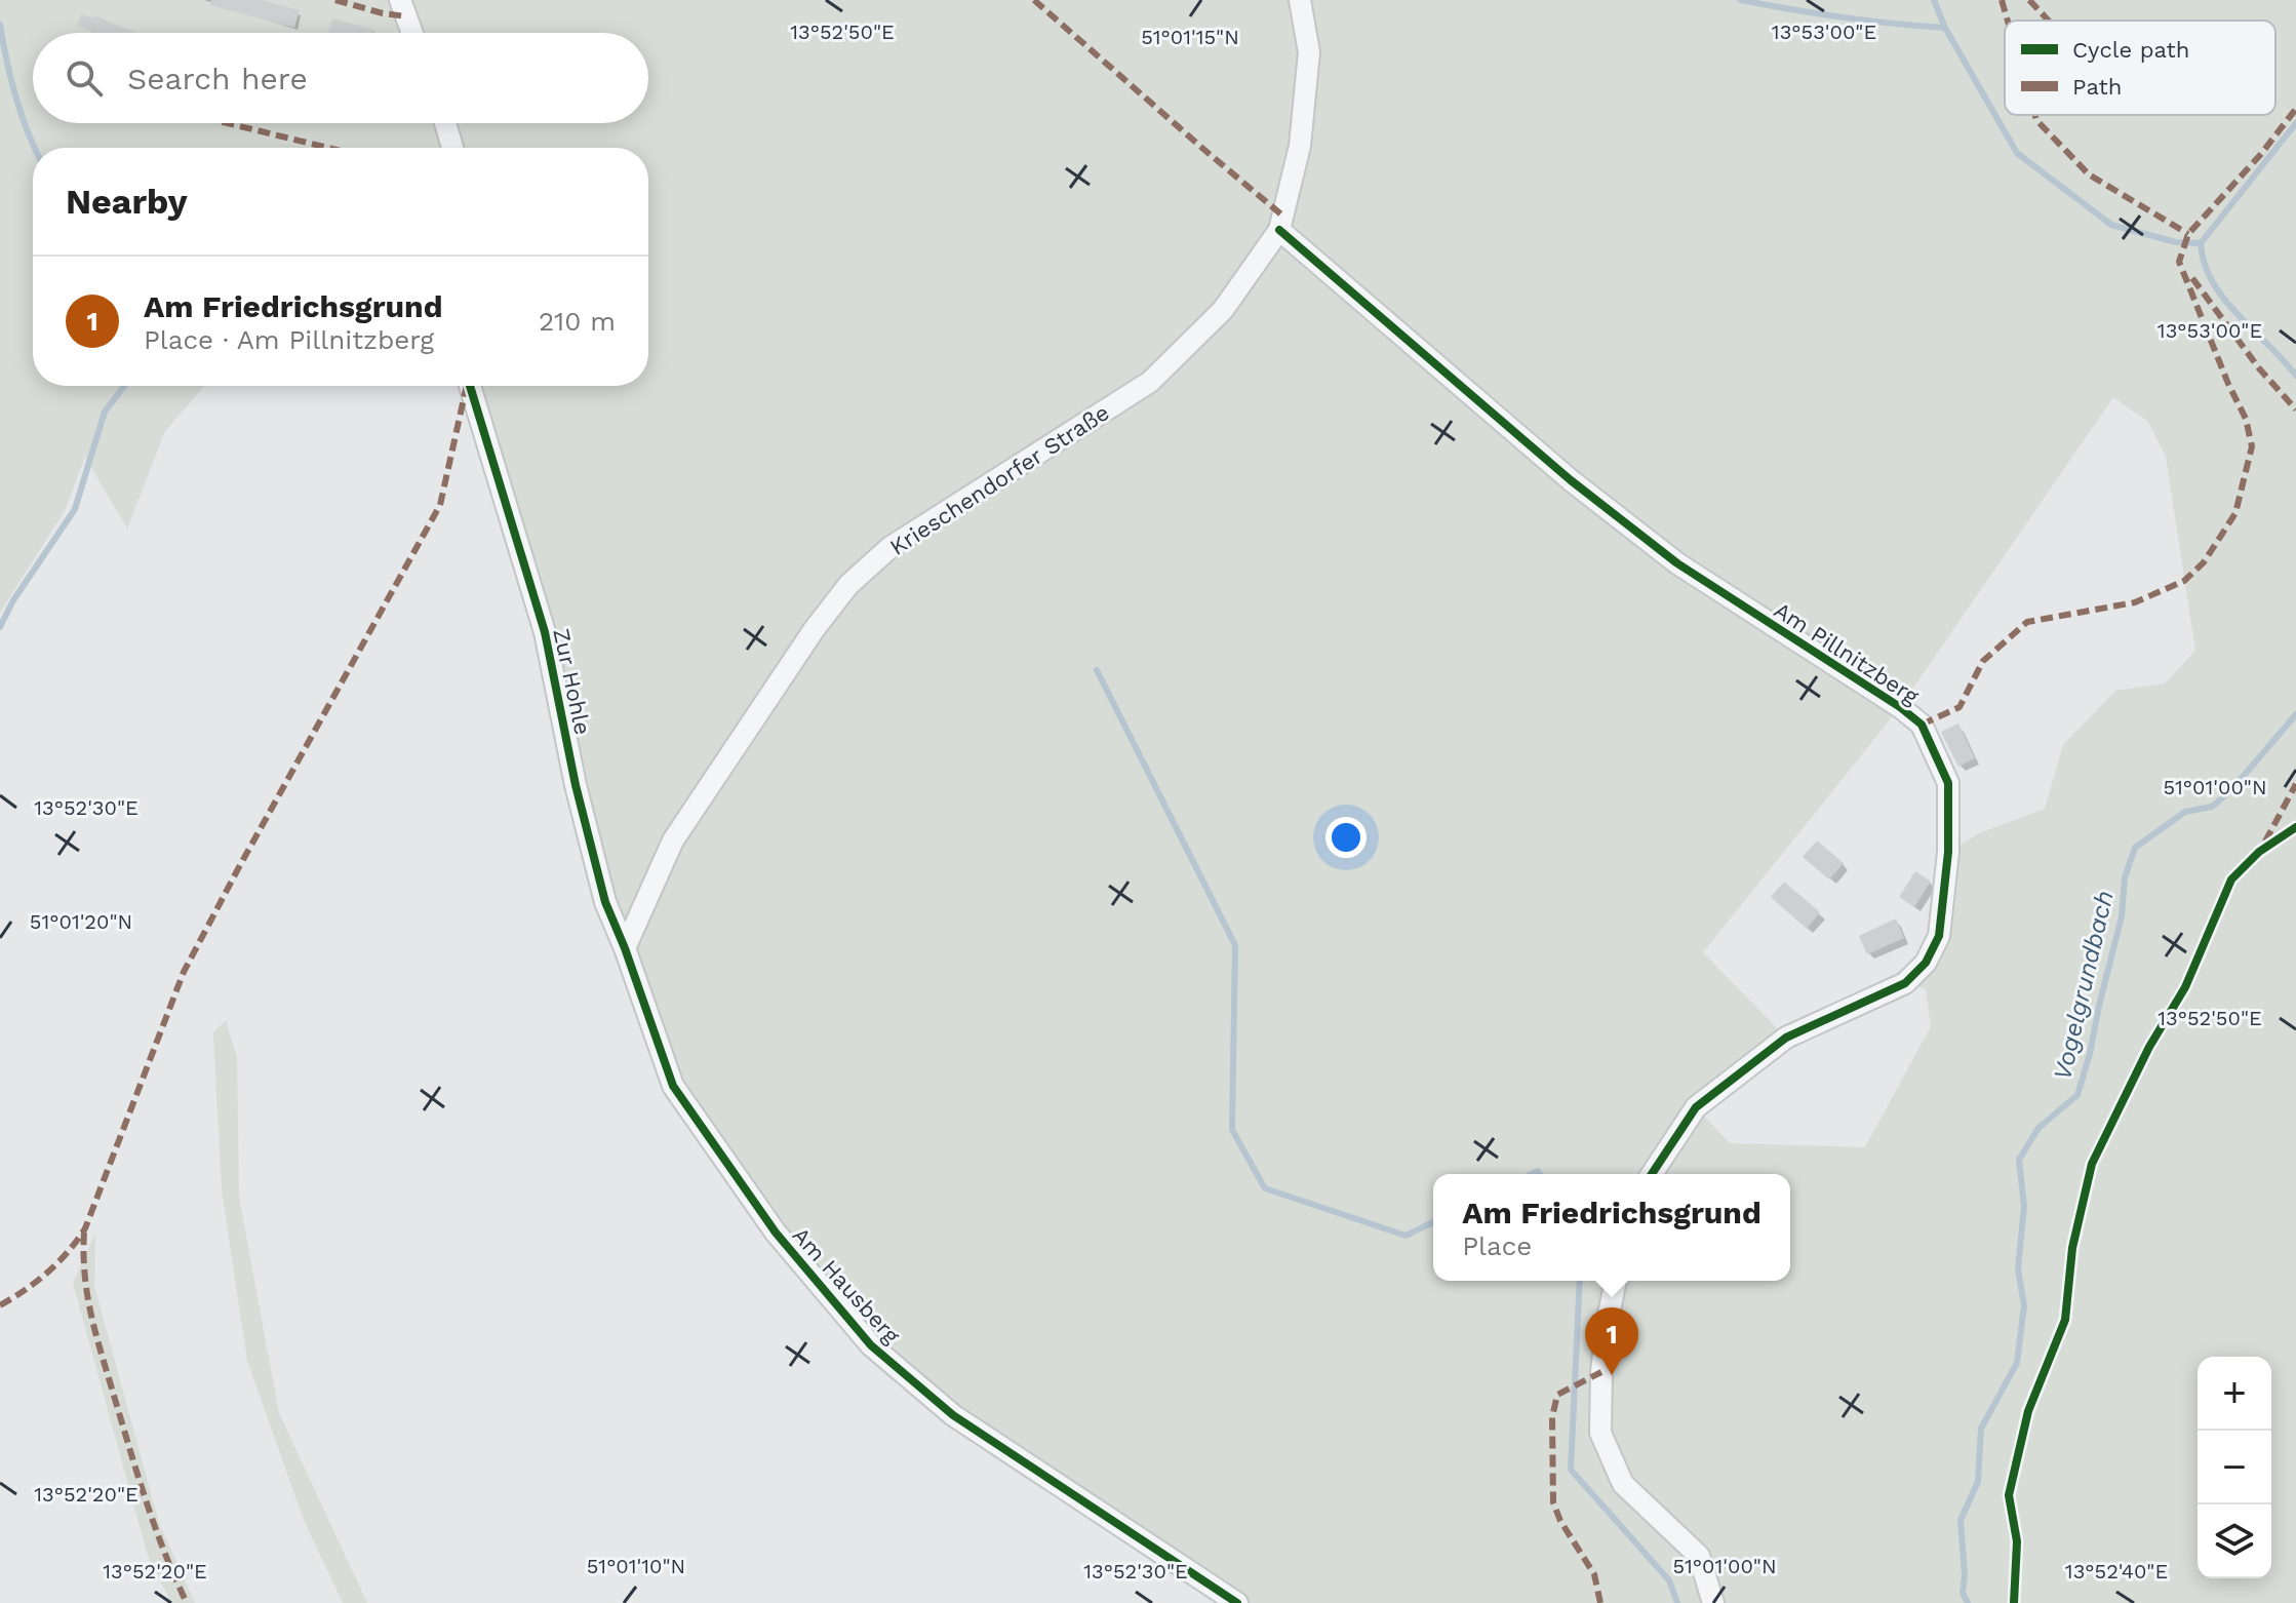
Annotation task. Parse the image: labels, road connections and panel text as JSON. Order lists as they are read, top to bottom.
{
  "streets": {
    "street": [
      "Krieschendorfer Straße",
      "Am Pillnitzberg",
      "Zur Hohle",
      "Am Hausberg"
    ]
  },
  "crossings": [
    ["Krieschendorfer Straße", "Am Pillnitzberg"],
    ["Krieschendorfer Straße", "Zur Hohle"],
    ["Krieschendorfer Straße", "Am Hausberg"],
    ["Zur Hohle", "Am Hausberg"]
  ],
  "water": ["Vogelgrundbach"],
  "legend": ["Cycle path", "Path"],
  "page": {
    "search": "Search here",
    "heading": "Nearby",
    "list": [
      {
        "mark": "1",
        "name": "Am Friedrichsgrund",
        "note": "Place · Am Pillnitzberg",
        "value": "210 m"
      }
    ],
    "popup": ["Am Friedrichsgrund", "Place"],
    "pins": "1",
    "map_buttons": ["+", "−"]
  },
  "coordinates": [
    "13°52'50\"E",
    "13°53'00\"E",
    "51°01'15\"N",
    "51°01'00\"N",
    "13°52'30\"E",
    "51°01'20\"N",
    "13°52'20\"E",
    "51°01'10\"N",
    "13°52'40\"E"
  ]
}
